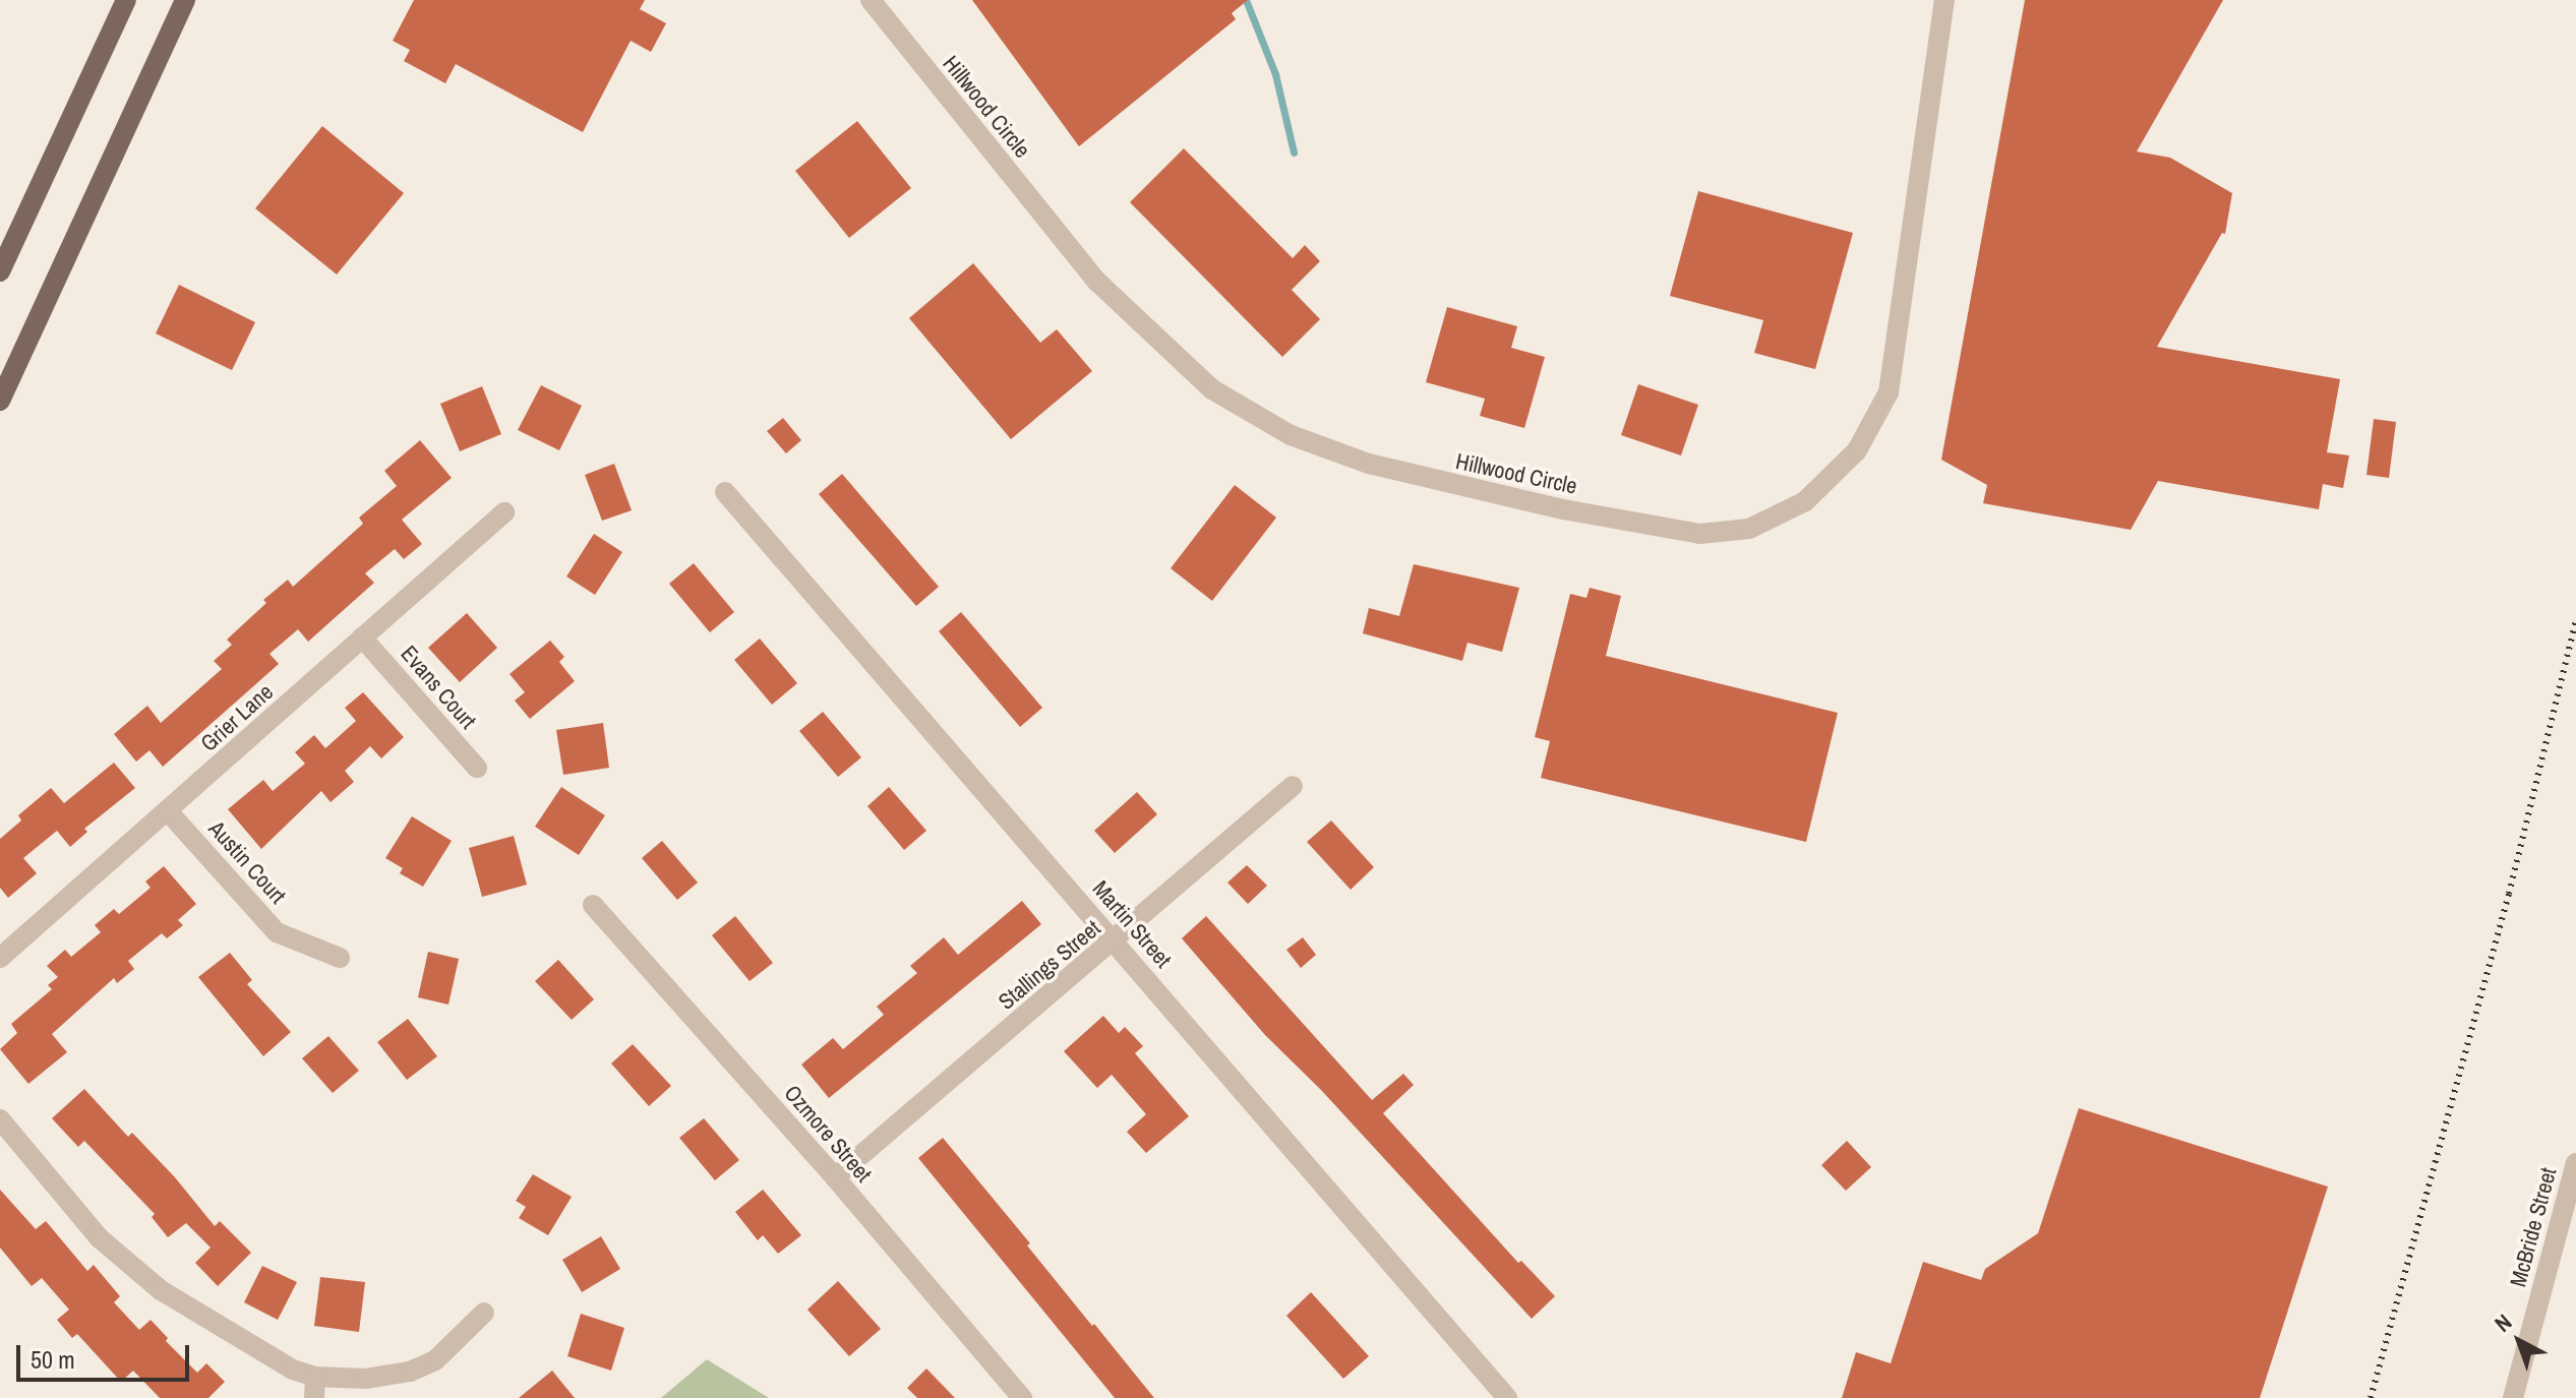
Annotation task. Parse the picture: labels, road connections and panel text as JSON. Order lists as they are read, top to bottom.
{
  "streets": {
    "street": [
      "Hillwood Circle",
      "Evans Court",
      "Grier Lane",
      "Austin Court",
      "Martin Street",
      "Stallings Street",
      "Ozmore Street",
      "McBride Street"
    ]
  },
  "crossings": [
    ["Evans Court", "Grier Lane"],
    ["Grier Lane", "Austin Court"],
    ["Martin Street", "Stallings Street"],
    ["Stallings Street", "Ozmore Street"]
  ],
  "scale_bar": "50 m",
  "north": "top left"
}
